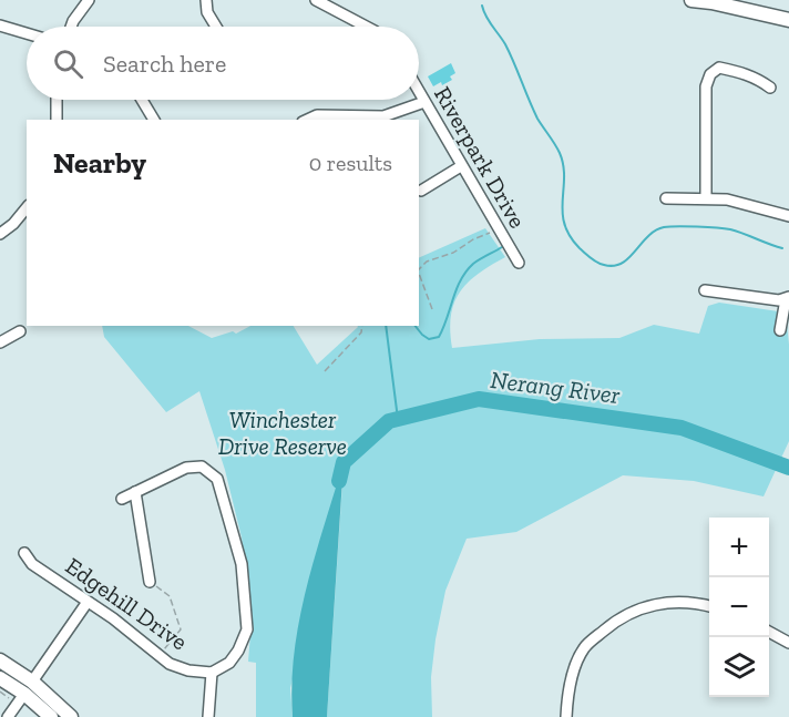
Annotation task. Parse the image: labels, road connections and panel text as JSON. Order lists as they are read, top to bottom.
{
  "streets": {
    "street": ["Riverpark Drive", "Edgehill Drive"]
  },
  "water": ["Nerang River"],
  "parks": ["Winchester Drive Reserve"],
  "page": {
    "search": "Search here",
    "heading": ["Nearby", "0 results"],
    "map_buttons": ["+", "−"]
  }
}
